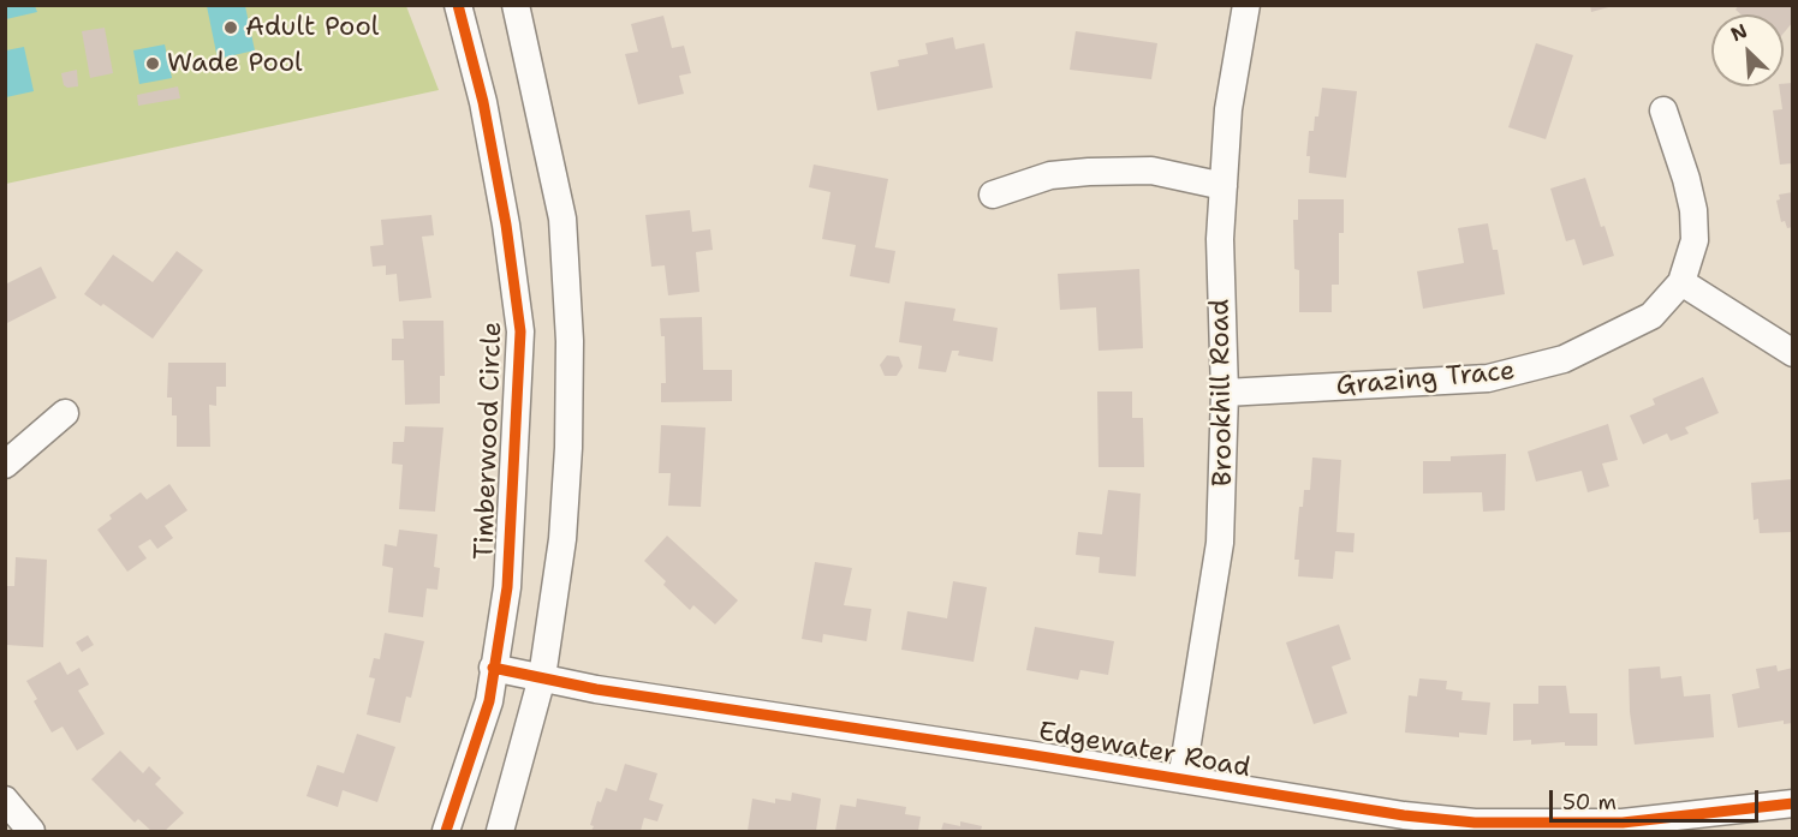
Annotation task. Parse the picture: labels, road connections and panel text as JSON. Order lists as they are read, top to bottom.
{
  "streets": {
    "street": [
      "Grazing Trace",
      "Brookhill Road",
      "Timberwood Circle",
      "Edgewater Road"
    ]
  },
  "crossings": [
    ["Grazing Trace", "Brookhill Road"],
    ["Brookhill Road", "Edgewater Road"],
    ["Timberwood Circle", "Edgewater Road"]
  ],
  "places": ["Adult Pool", "Wade Pool"],
  "scale_bar": "50 m",
  "north": "top left"
}
